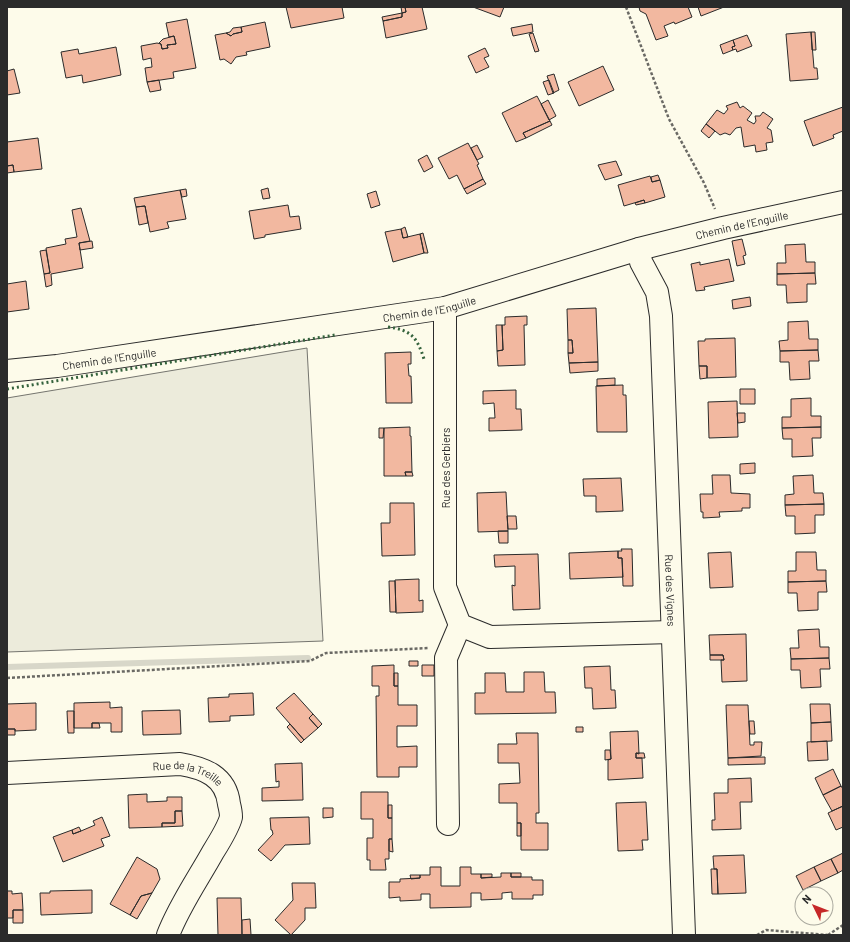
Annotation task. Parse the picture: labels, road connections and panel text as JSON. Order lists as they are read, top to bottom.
{
  "streets": {
    "street": [
      "Chemin de l'Enguille",
      "Rue des Gerbiers",
      "Rue des Vignes",
      "Rue de la Treille"
    ]
  },
  "crossings": [
    ["Chemin de l'Enguille", "Rue des Gerbiers"],
    ["Chemin de l'Enguille", "Rue des Vignes"]
  ],
  "north": "top left"
}
